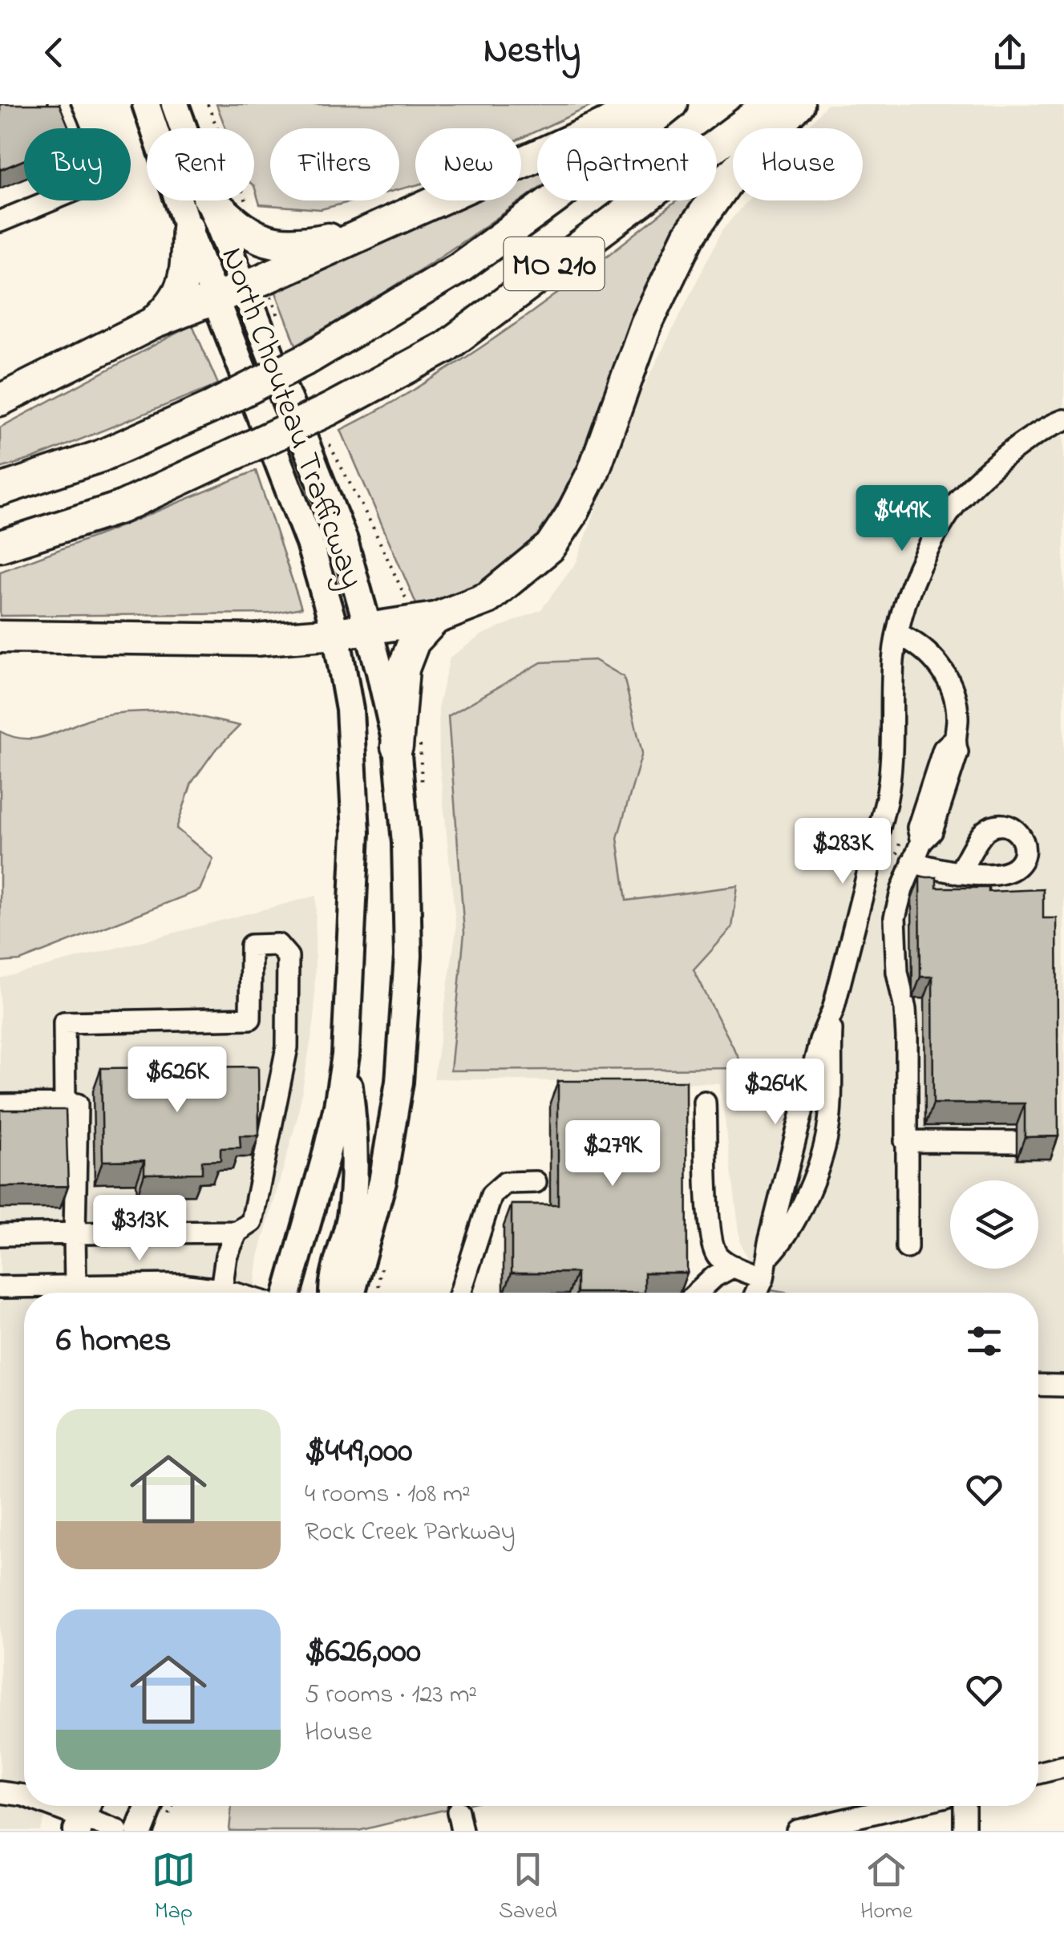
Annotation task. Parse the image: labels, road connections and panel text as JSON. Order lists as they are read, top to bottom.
{
  "streets": {
    "highway": ["MO 210"],
    "main road": ["North Chouteau Trafficway"]
  },
  "page": {
    "header": "Nestly",
    "chip": [
      "Buy",
      "Rent",
      "Filters",
      "New",
      "Apartment",
      "House"
    ],
    "price": [
      "$449K",
      "$283K",
      "$626K",
      "$264K",
      "$279K",
      "$313K"
    ],
    "heading": "6 homes",
    "list": [
      {
        "name": "$449,000",
        "note": "4 rooms · 108 m² · Rock Creek Parkway"
      },
      {
        "name": "$626,000",
        "note": "5 rooms · 123 m² · House"
      }
    ],
    "tabs": ["Map", "Saved", "Home"]
  }
}
